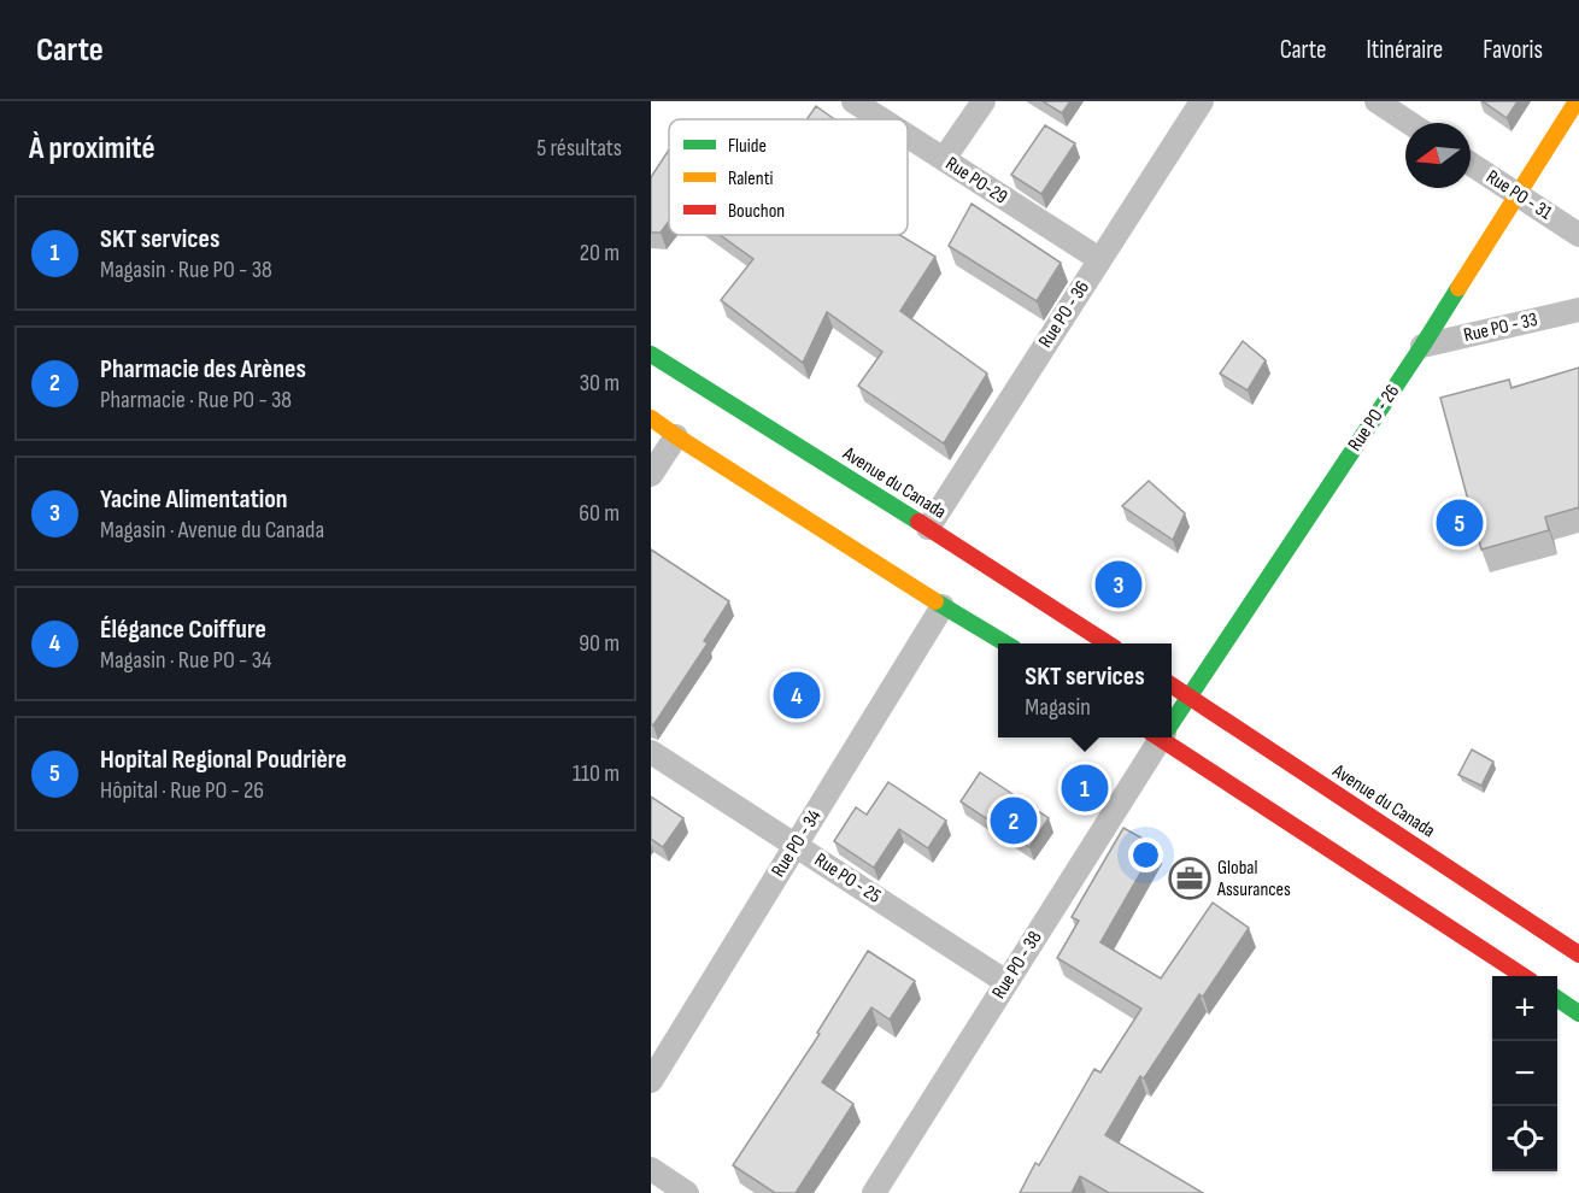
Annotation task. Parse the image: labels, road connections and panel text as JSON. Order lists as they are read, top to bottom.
{
  "streets": {
    "street": [
      "Rue PO-29",
      "Rue PO - 31",
      "Rue PO - 36",
      "Rue PO - 33",
      "Rue PO - 26",
      "Avenue du Canada",
      "Rue PO - 34",
      "Rue PO - 25",
      "Rue PO - 38"
    ]
  },
  "crossings": [
    ["Rue PO-29", "Rue PO - 36"],
    ["Rue PO - 31", "Rue PO - 26"],
    ["Rue PO - 36", "Avenue du Canada"],
    ["Rue PO - 33", "Rue PO - 26"],
    ["Rue PO - 26", "Avenue du Canada"],
    ["Rue PO - 34", "Rue PO - 25"],
    ["Rue PO - 25", "Rue PO - 38"]
  ],
  "places": {
    "office": ["Global Assurances"]
  },
  "legend": ["Fluide", "Ralenti", "Bouchon"],
  "north": "left",
  "page": {
    "header": "Carte",
    "nav": ["Carte", "Itinéraire", "Favoris"],
    "heading": ["À proximité", "5 résultats"],
    "list": [
      {
        "mark": "1",
        "name": "SKT services",
        "note": "Magasin · Rue PO - 38",
        "value": "20 m"
      },
      {
        "mark": "2",
        "name": "Pharmacie des Arènes",
        "note": "Pharmacie · Rue PO - 38",
        "value": "30 m"
      },
      {
        "mark": "3",
        "name": "Yacine Alimentation",
        "note": "Magasin · Avenue du Canada",
        "value": "60 m"
      },
      {
        "mark": "4",
        "name": "Élégance Coiffure",
        "note": "Magasin · Rue PO - 34",
        "value": "90 m"
      },
      {
        "mark": "5",
        "name": "Hopital Regional Poudrière",
        "note": "Hôpital · Rue PO - 26",
        "value": "110 m"
      }
    ],
    "pins": [
      "5",
      "3",
      "4",
      "1",
      "2"
    ],
    "popup": ["SKT services", "Magasin"],
    "map_buttons": ["+", "−"]
  }
}
